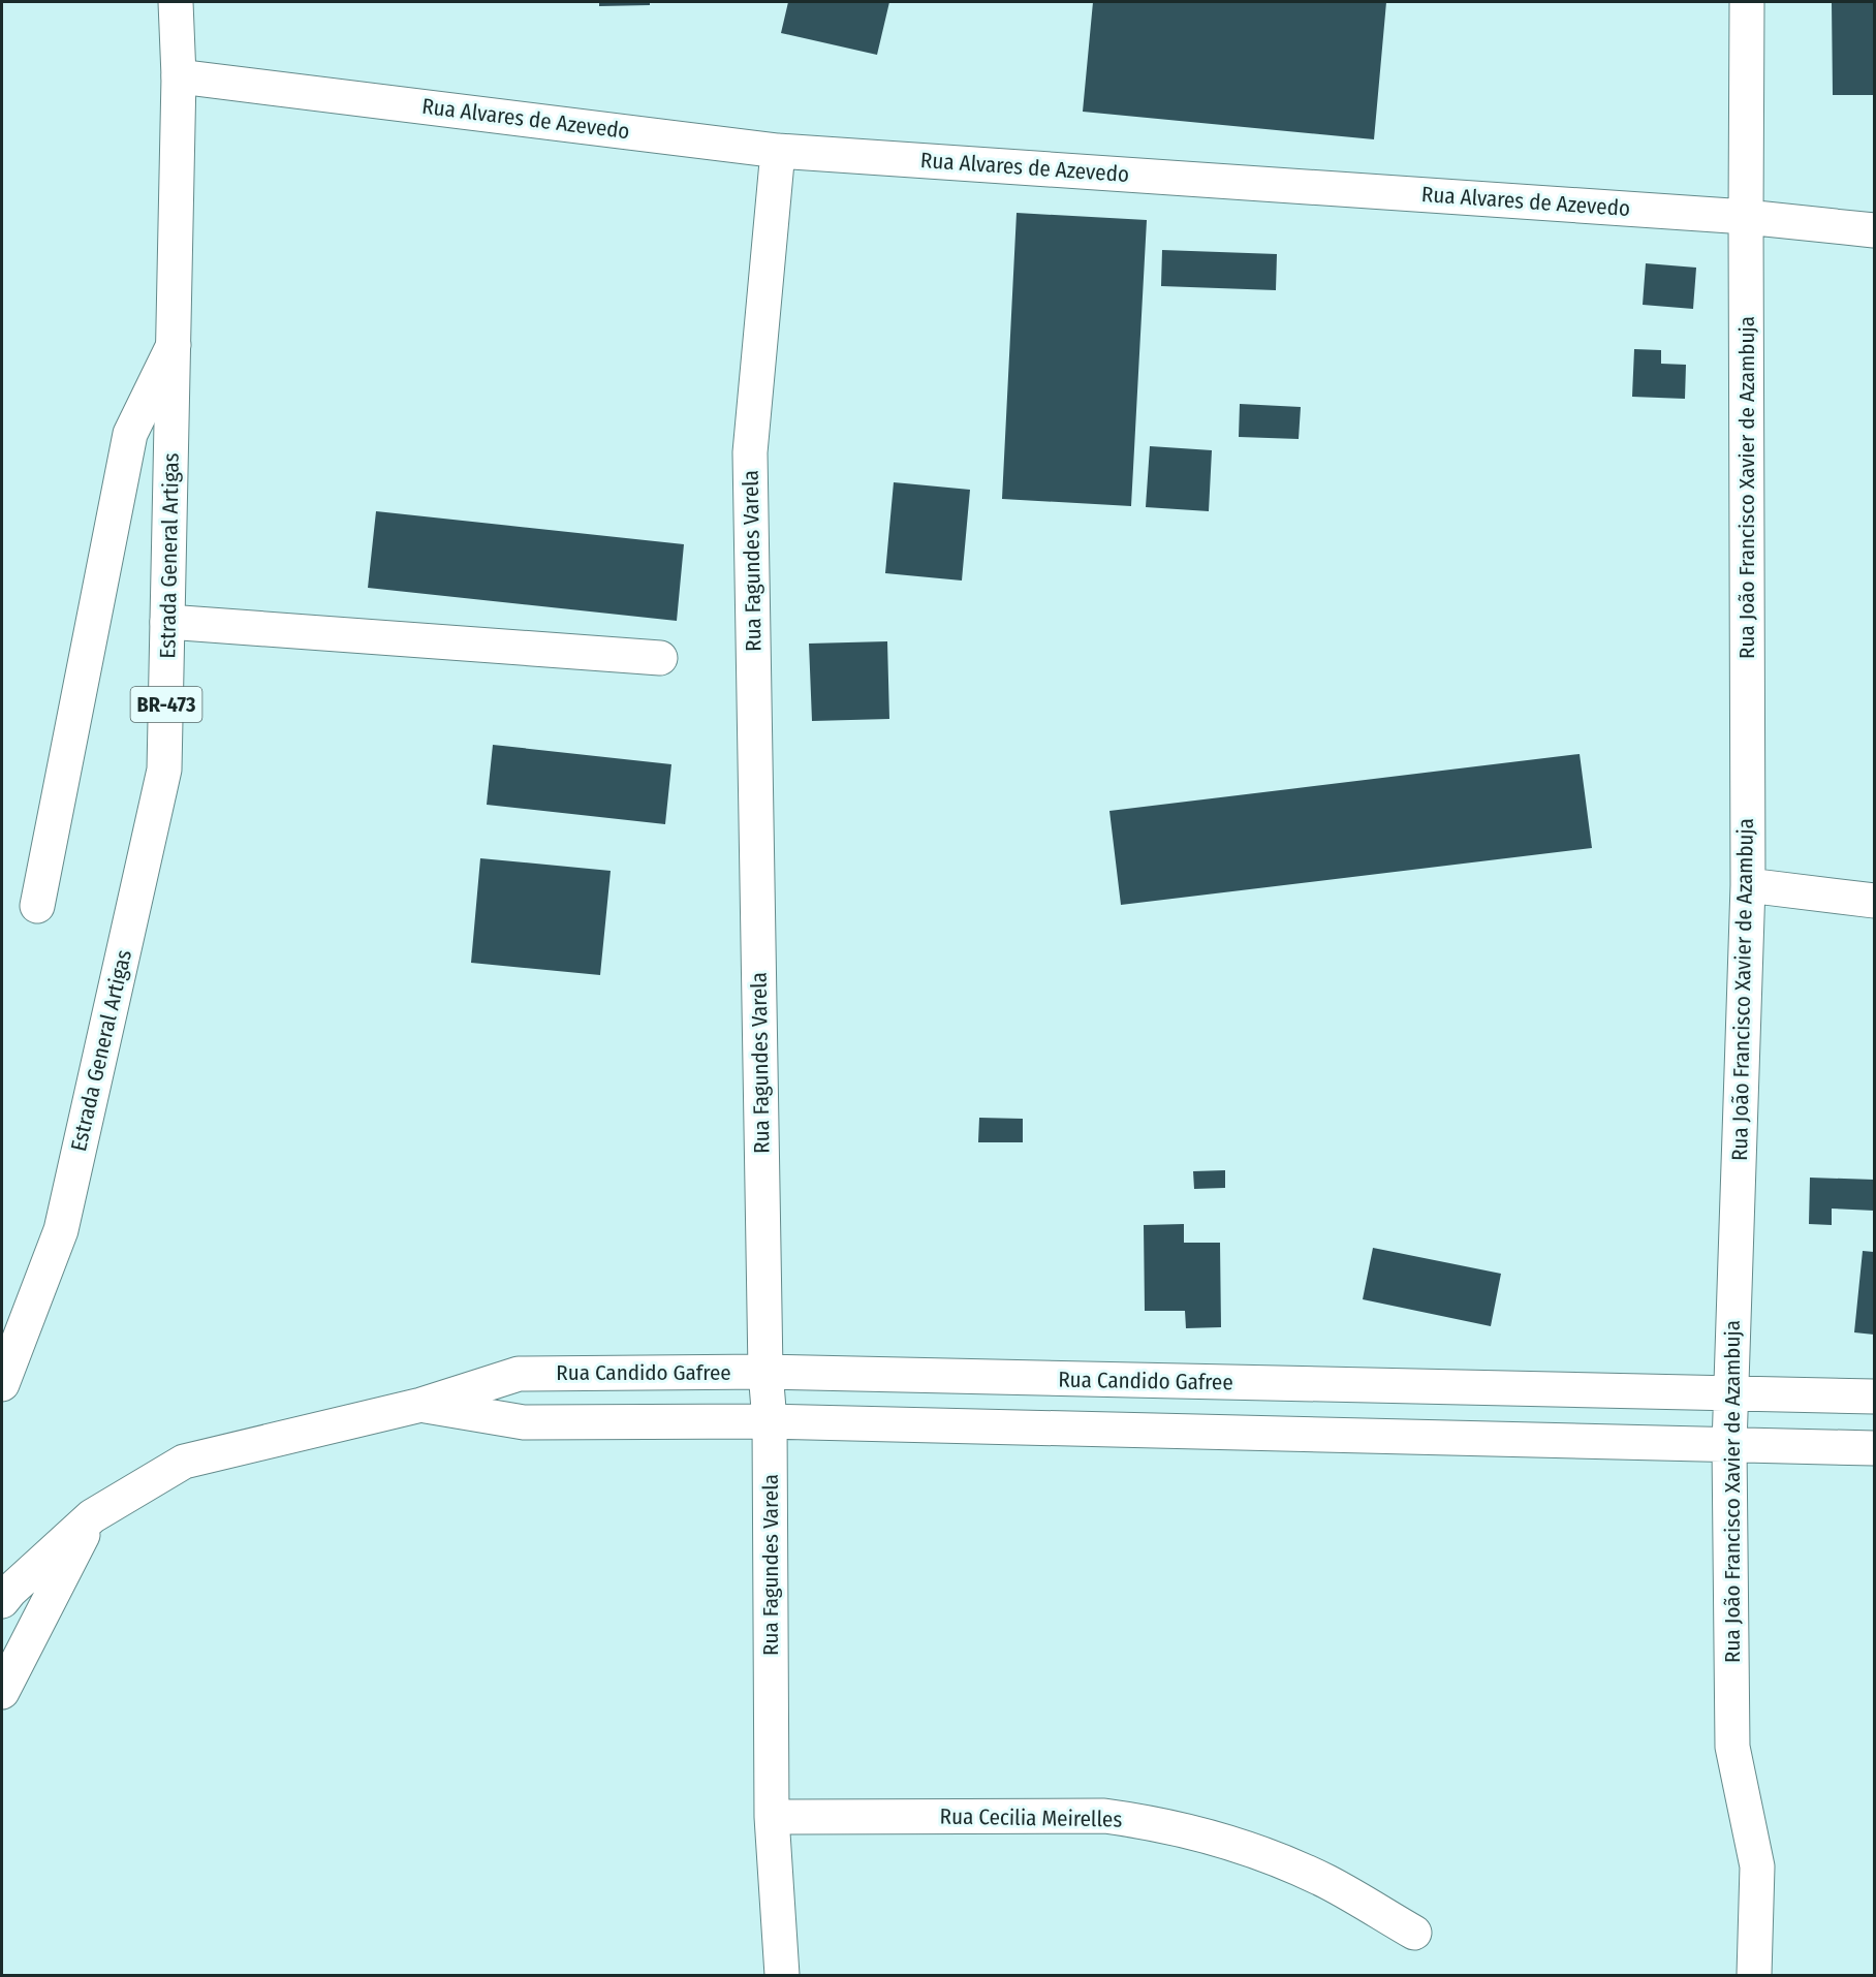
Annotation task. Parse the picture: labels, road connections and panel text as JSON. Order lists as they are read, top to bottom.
{
  "streets": {
    "street": [
      "Rua Alvares de Azevedo",
      "Rua João Francisco Xavier de Azambuja",
      "Estrada General Artigas",
      "Rua Fagundes Varela",
      "BR-473",
      "Rua Candido Gafree",
      "Rua Cecilia Meirelles"
    ]
  },
  "crossings": [
    ["Rua Alvares de Azevedo", "Rua João Francisco Xavier de Azambuja"],
    ["Rua Alvares de Azevedo", "Estrada General Artigas"],
    ["Rua Alvares de Azevedo", "Rua Fagundes Varela"],
    ["Rua João Francisco Xavier de Azambuja", "Rua Candido Gafree"],
    ["Rua Fagundes Varela", "Rua Candido Gafree"],
    ["Rua Fagundes Varela", "Rua Cecilia Meirelles"]
  ]
}
